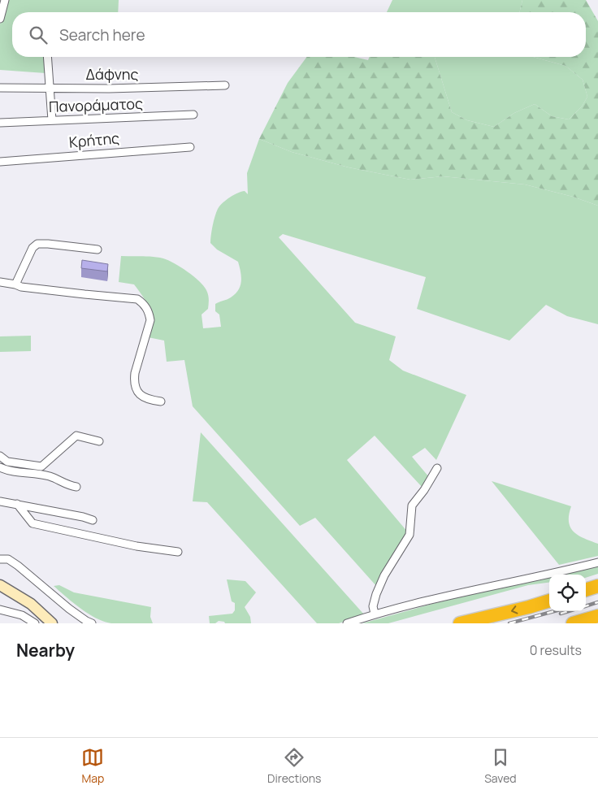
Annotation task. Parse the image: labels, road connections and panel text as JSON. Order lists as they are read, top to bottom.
{
  "streets": {
    "street": ["Δάφνης", "Πανοράματος", "Κρήτης"]
  },
  "page": {
    "search": "Search here",
    "heading": ["Nearby", "0 results"],
    "nav": ["Map", "Directions", "Saved"]
  }
}
